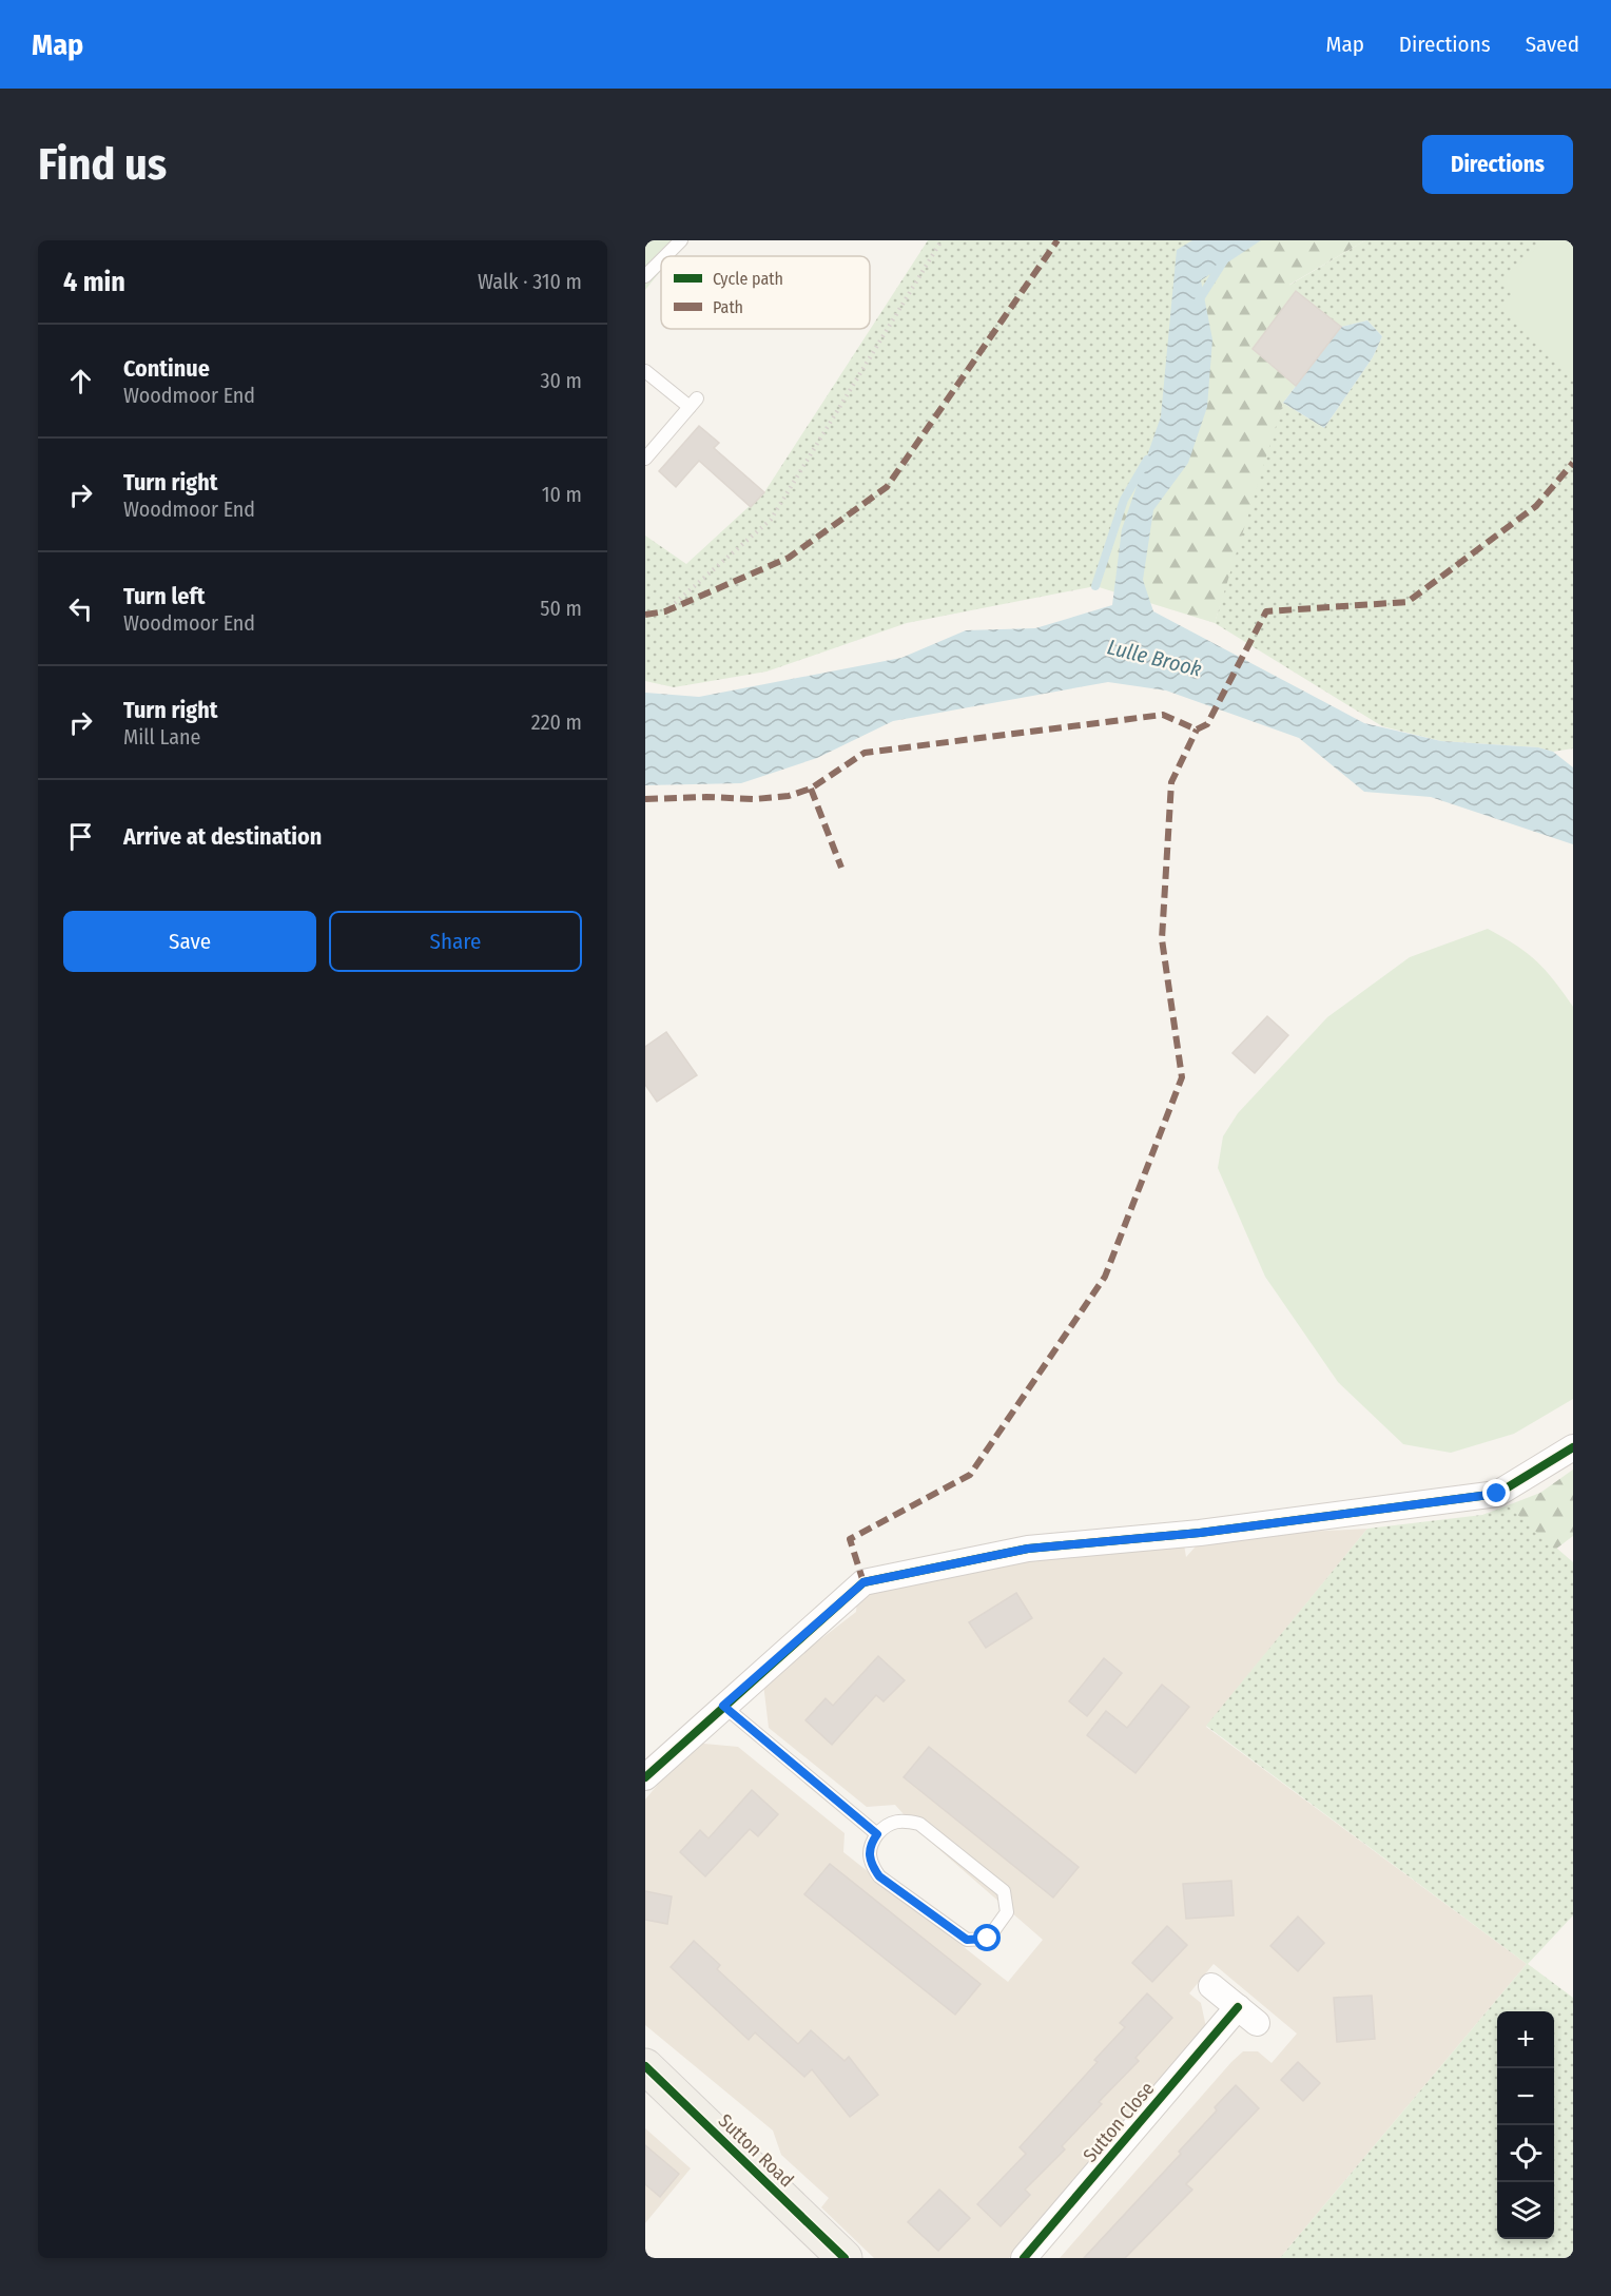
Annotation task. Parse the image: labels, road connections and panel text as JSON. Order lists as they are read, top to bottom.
{
  "streets": {
    "main road": ["Sutton Road"],
    "street": ["Sutton Close"]
  },
  "water": ["Lulle Brook"],
  "legend": ["Cycle path", "Path"],
  "page": {
    "header": "Map",
    "nav": ["Map", "Directions", "Saved"],
    "buttons": [
      "Directions",
      ["Save", "Share"]
    ],
    "title": "Find us",
    "heading": ["4 min", "Walk · 310 m"],
    "list": [
      ["Continue", "Woodmoor End", "30 m"],
      ["Turn right", "Woodmoor End", "10 m"],
      ["Turn left", "Woodmoor End", "50 m"],
      ["Turn right", "Mill Lane", "220 m"],
      "Arrive at destination"
    ],
    "map_buttons": ["+", "−"]
  }
}
